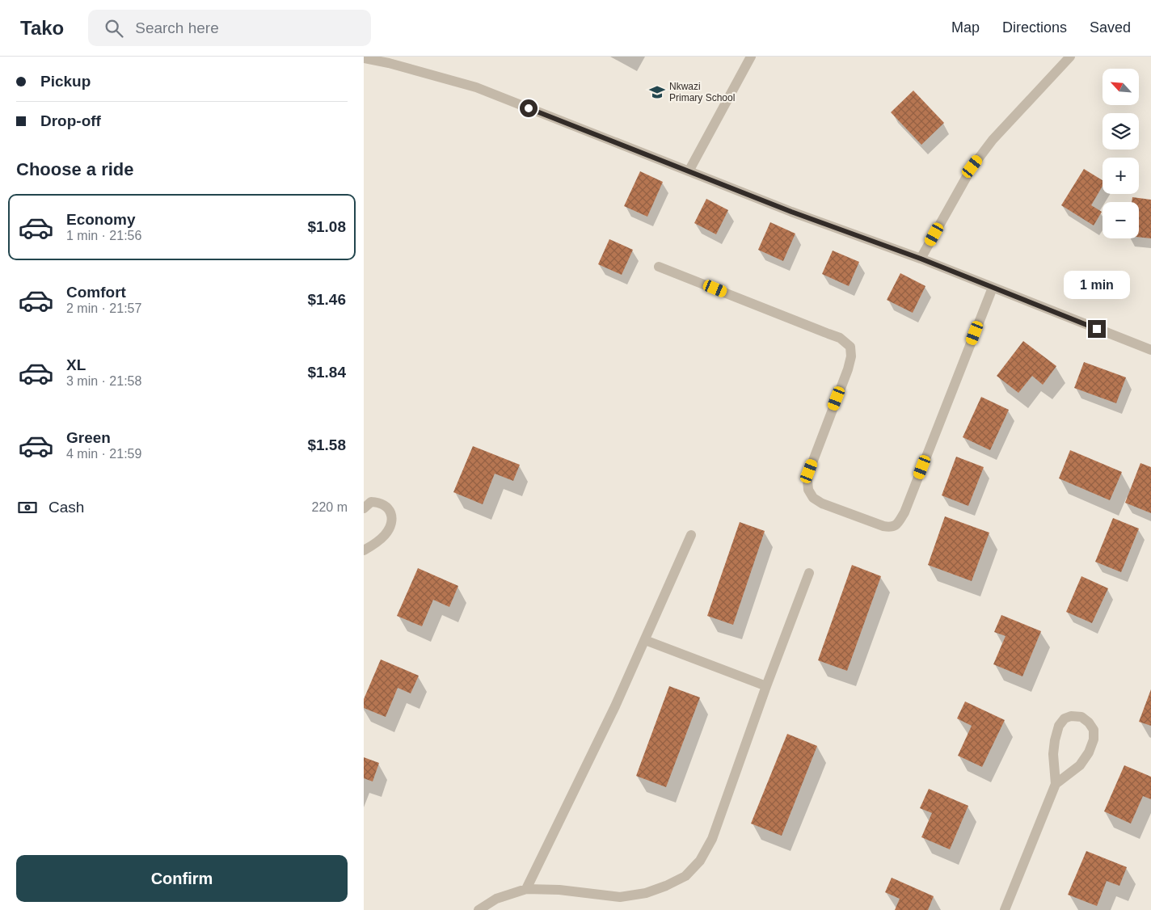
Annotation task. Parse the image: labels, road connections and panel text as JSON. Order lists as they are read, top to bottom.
{
  "places": {
    "school or university": ["Nkwazi Primary School"]
  },
  "north": "top left",
  "page": {
    "header": "Tako",
    "search": "Search here",
    "nav": ["Map", "Directions", "Saved"],
    "banner": ["Pickup", "Drop-off"],
    "map_buttons": ["+", "−"],
    "heading": "Choose a ride",
    "list": [
      {
        "name": "Economy",
        "note": "1 min · 21:56",
        "value": "$1.08"
      },
      {
        "name": "Comfort",
        "note": "2 min · 21:57",
        "value": "$1.46"
      },
      {
        "name": "XL",
        "note": "3 min · 21:58",
        "value": "$1.84"
      },
      {
        "name": "Green",
        "note": "4 min · 21:59",
        "value": "$1.58"
      }
    ],
    "bubble": "1 min",
    "pay": ["Cash", "220 m"],
    "buttons": "Confirm"
  }
}
